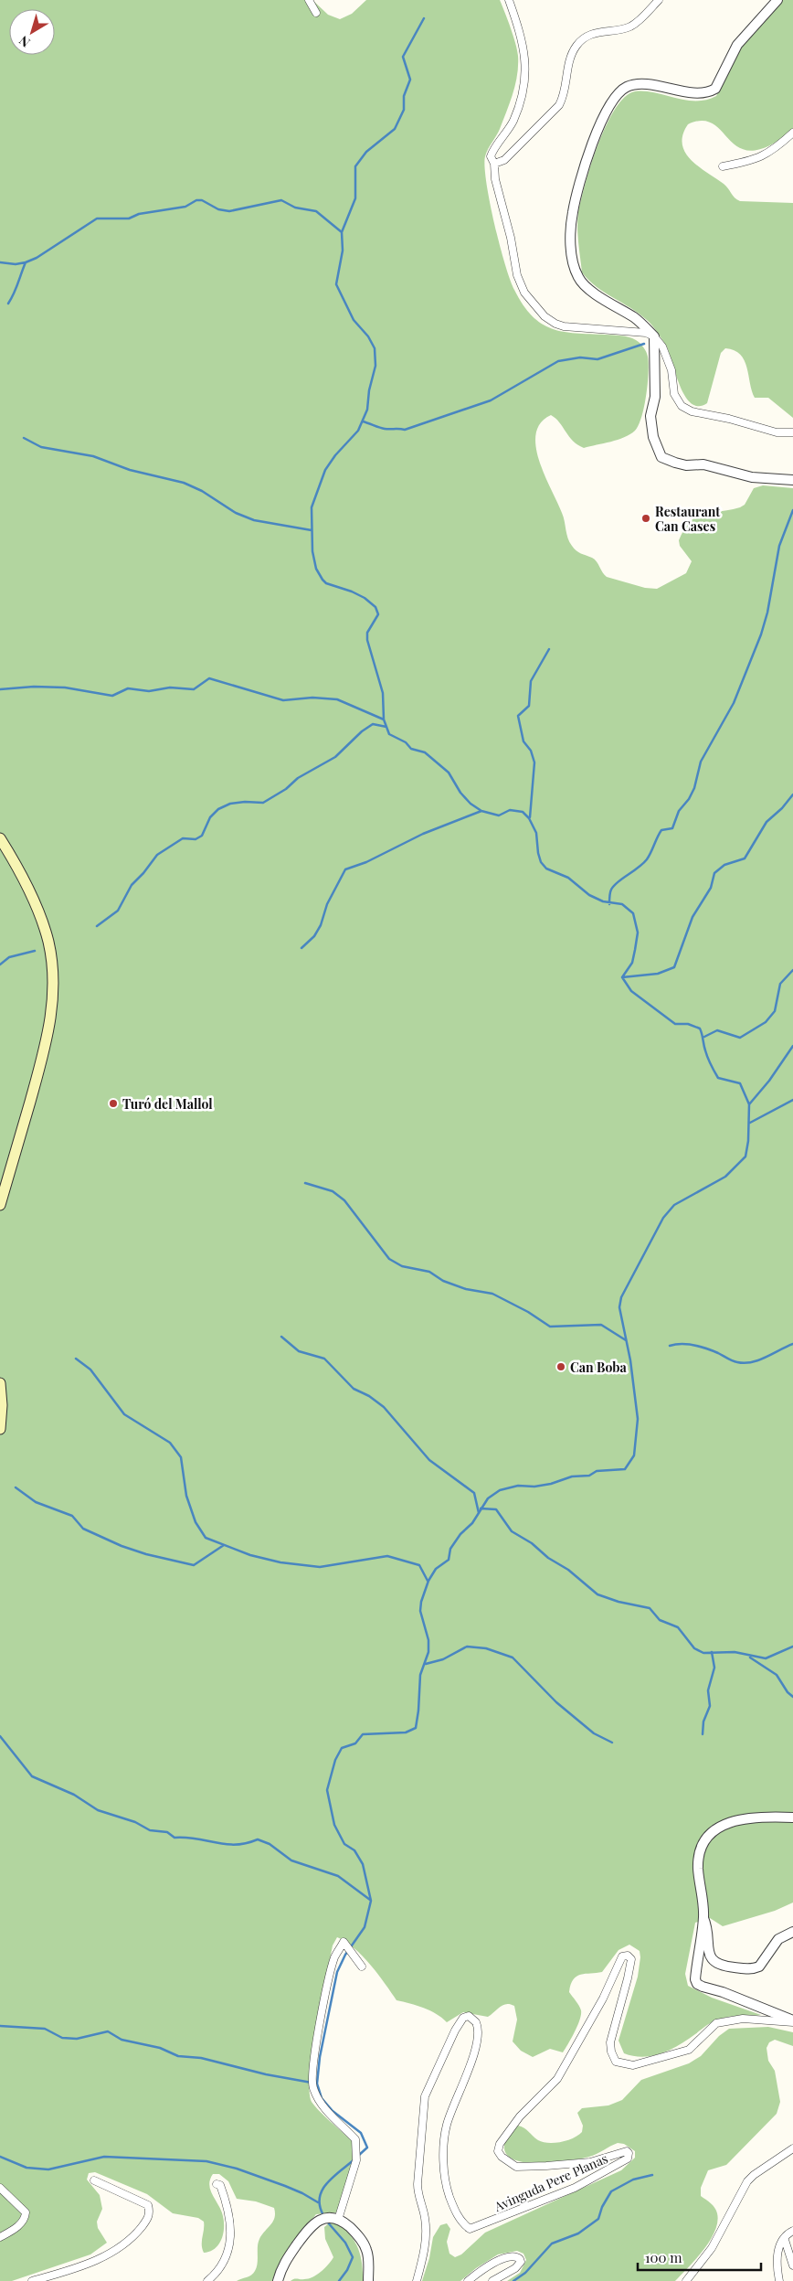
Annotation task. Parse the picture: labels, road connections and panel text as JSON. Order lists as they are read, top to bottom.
{
  "streets": {
    "street": ["Avinguda Pere Planas"]
  },
  "places": ["Restaurant Can Cases", "Turó del Mallol", "Can Boba"],
  "scale_bar": "100 m",
  "north": "bottom left"
}
